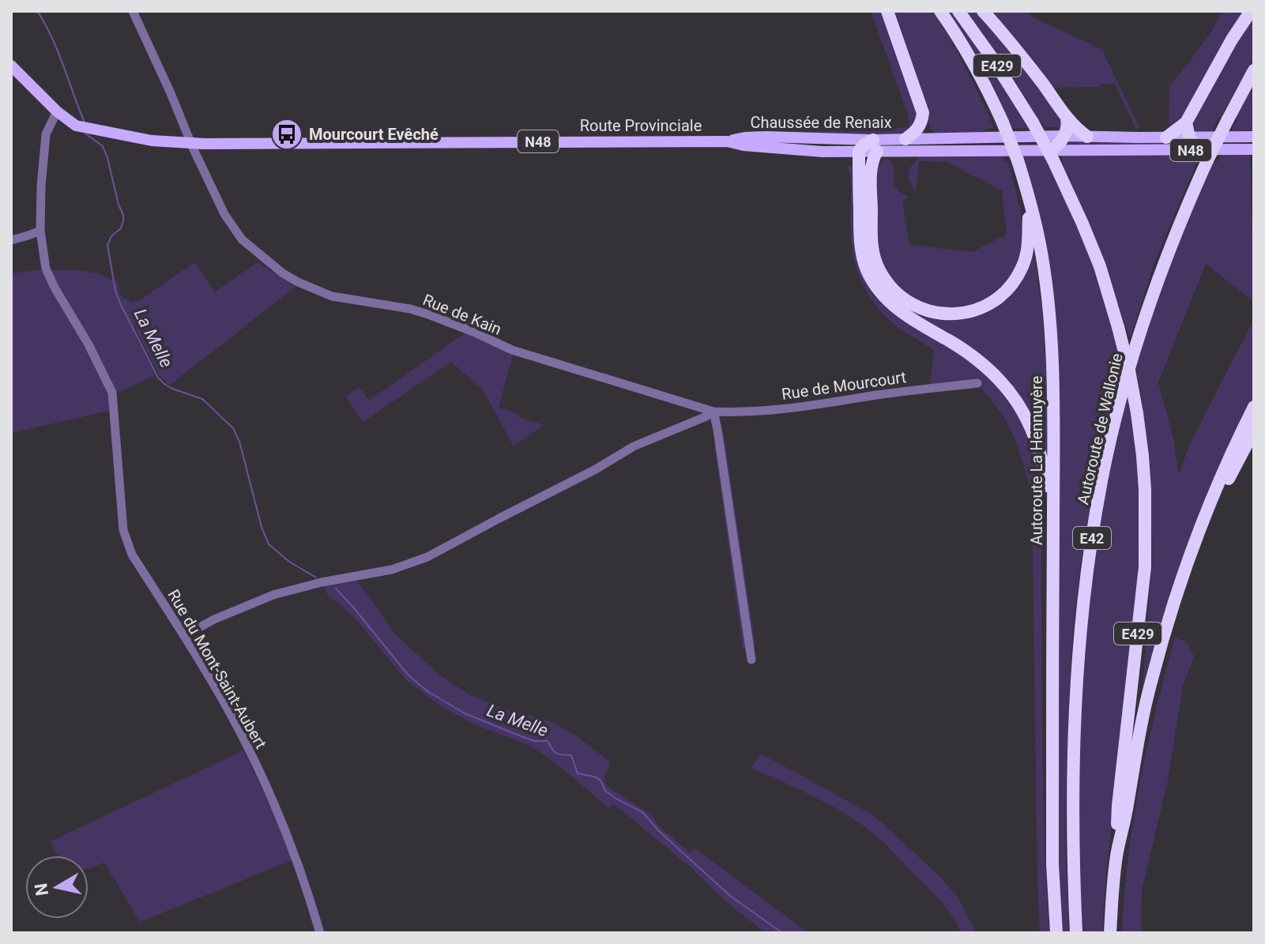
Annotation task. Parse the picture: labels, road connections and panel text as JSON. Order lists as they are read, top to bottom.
{
  "streets": {
    "highway": [
      "E429",
      "Autoroute de Wallonie",
      "Autoroute La Hennuyère",
      "E42"
    ],
    "main road": ["Chaussée de Renaix", "Route Provinciale", "N48"],
    "street": ["Rue de Kain", "Rue de Mourcourt", "Rue du Mont-Saint-Aubert"]
  },
  "crossings": [
    ["E429", "Chaussée de Renaix"],
    ["Chaussée de Renaix", "Route Provinciale"],
    ["Chaussée de Renaix", "Autoroute de Wallonie"],
    ["Route Provinciale", "Rue de Kain"],
    ["Route Provinciale", "Rue du Mont-Saint-Aubert"],
    ["Rue de Kain", "Rue de Mourcourt"]
  ],
  "water": ["La Melle"],
  "places": {
    "bus stop": ["Mourcourt Evêché"]
  },
  "north": "left"
}
